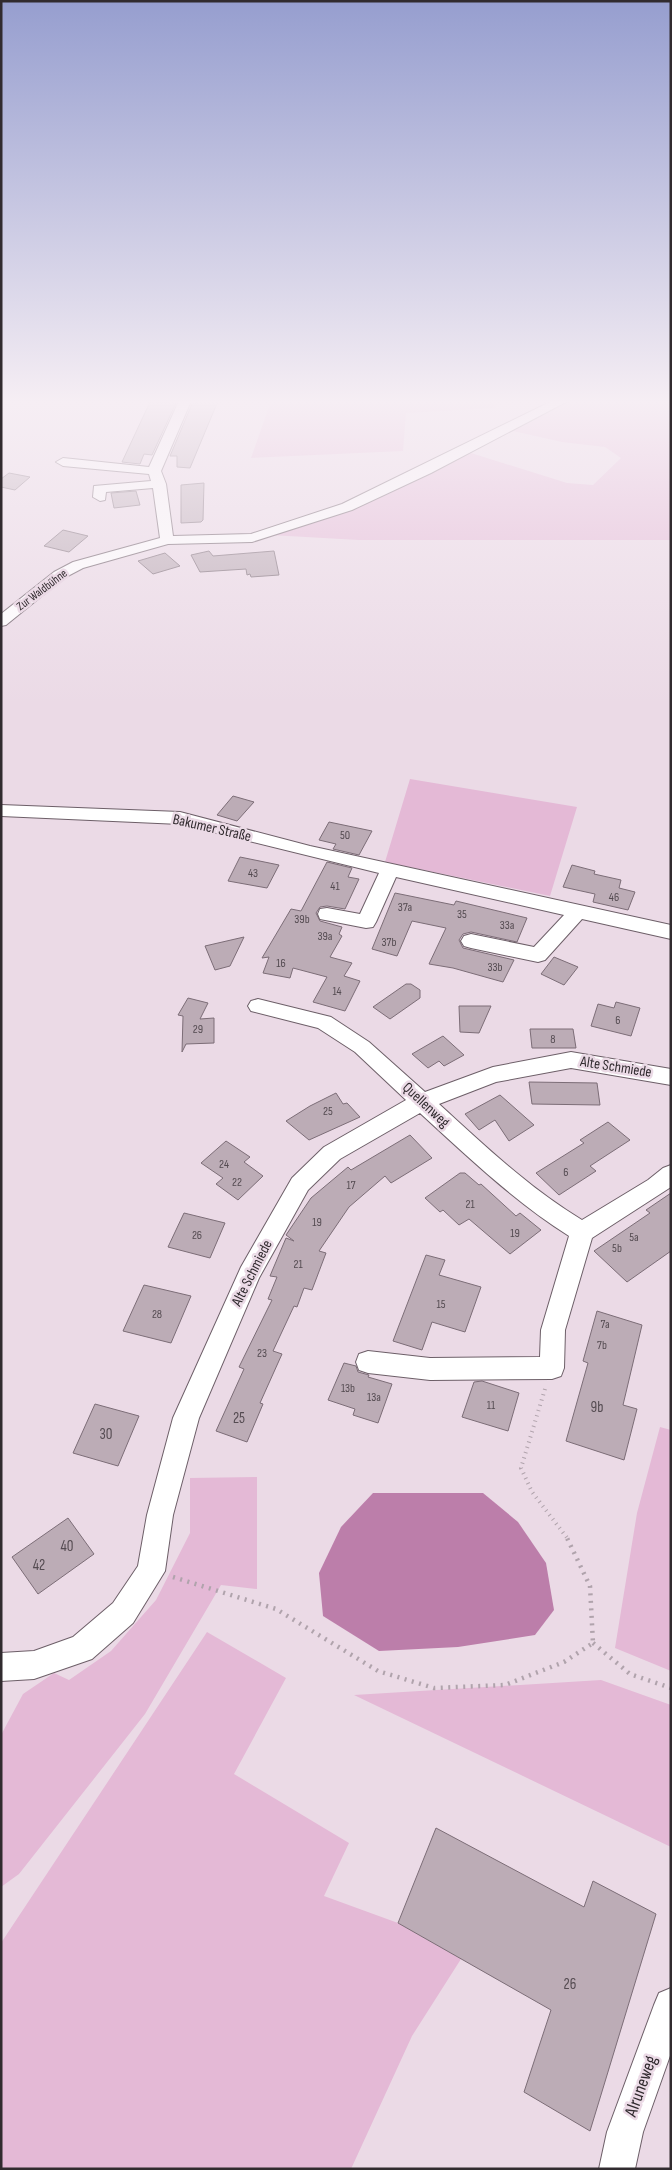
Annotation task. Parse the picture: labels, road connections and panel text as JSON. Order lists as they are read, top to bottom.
{
  "streets": {
    "street": [
      "Zur Waldbühne",
      "Bakumer Straße",
      "Alte Schmiede",
      "Quellenweg",
      "Alruneweg"
    ]
  },
  "crossings": [
    ["Alte Schmiede", "Quellenweg"]
  ],
  "house_numbers": [
    "50",
    "43",
    "41",
    "46",
    "37a",
    "35",
    "39b",
    "33a",
    "39a",
    "37b",
    "16",
    "33b",
    "14",
    "6",
    "29",
    "8",
    "25",
    "24",
    "6",
    "22",
    "17",
    "21",
    "19",
    "19",
    "26",
    "5a",
    "5b",
    "21",
    "15",
    "28",
    "7a",
    "7b",
    "23",
    "13b",
    "13a",
    "11",
    "9b",
    "25",
    "30",
    "40",
    "42",
    "26"
  ]
}
